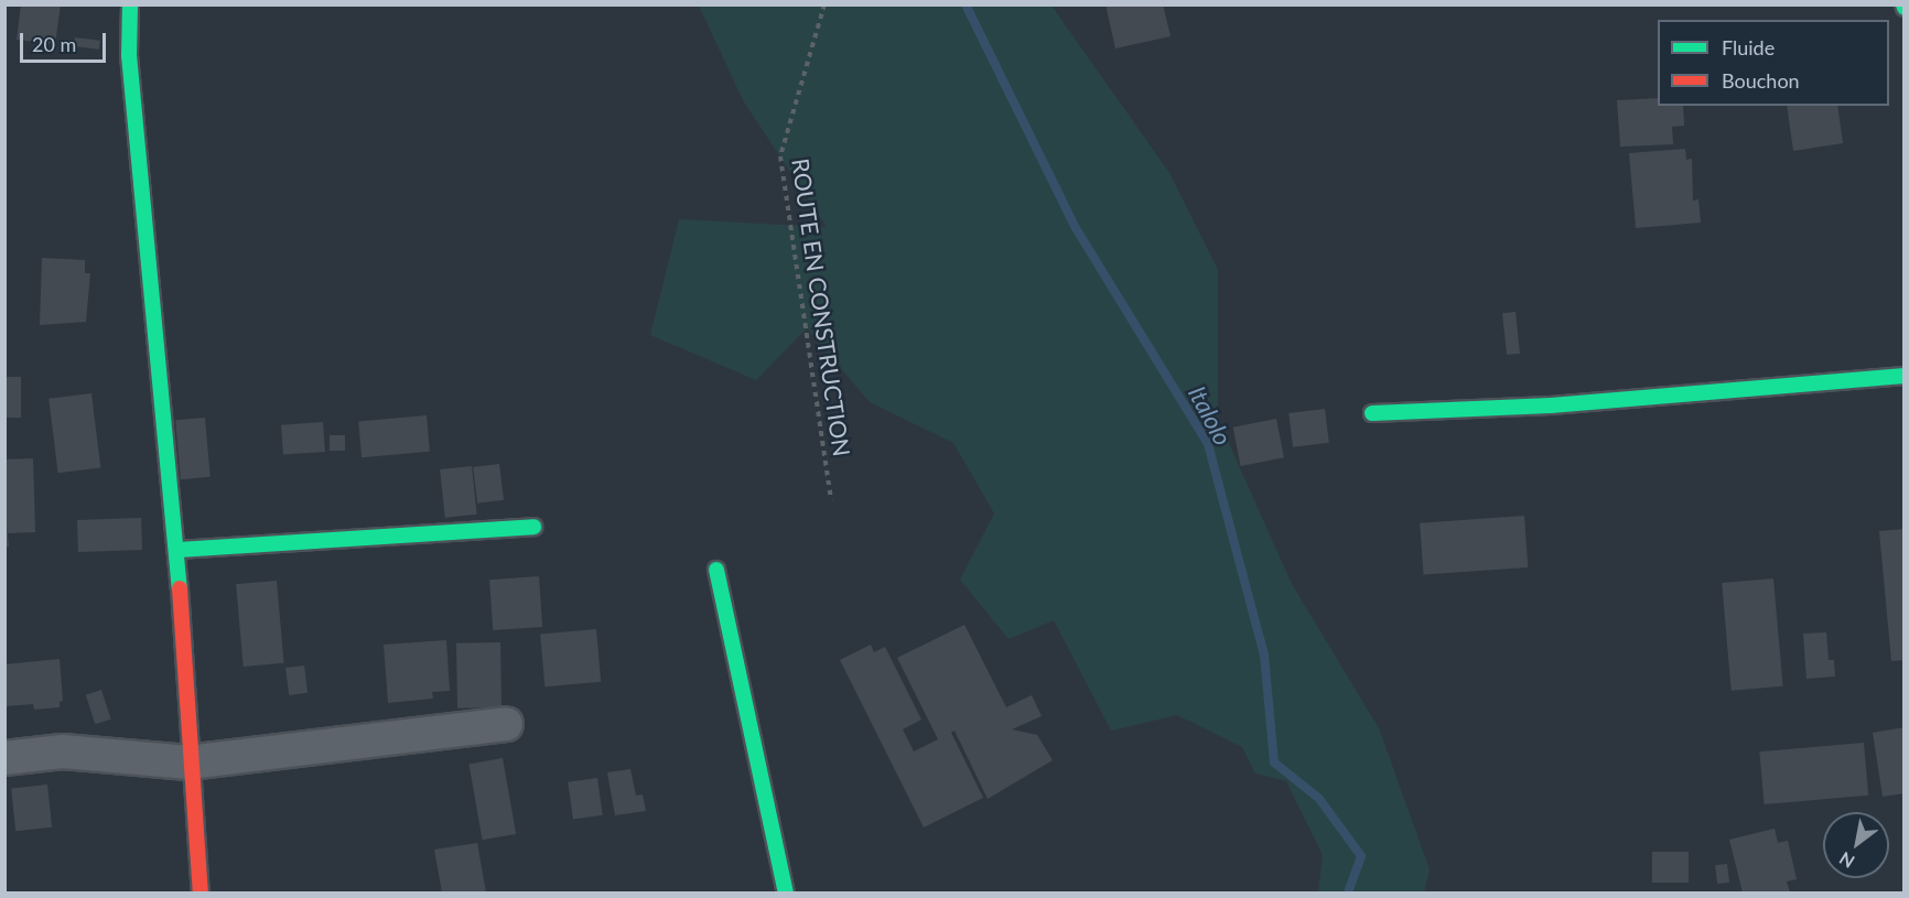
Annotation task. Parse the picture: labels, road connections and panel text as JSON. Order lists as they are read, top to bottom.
{
  "streets": {
    "path": ["ROUTE EN CONSTRUCTION"]
  },
  "water": ["Italolo"],
  "legend": ["Fluide", "Bouchon"],
  "scale_bar": "20 m",
  "north": "bottom left"
}
